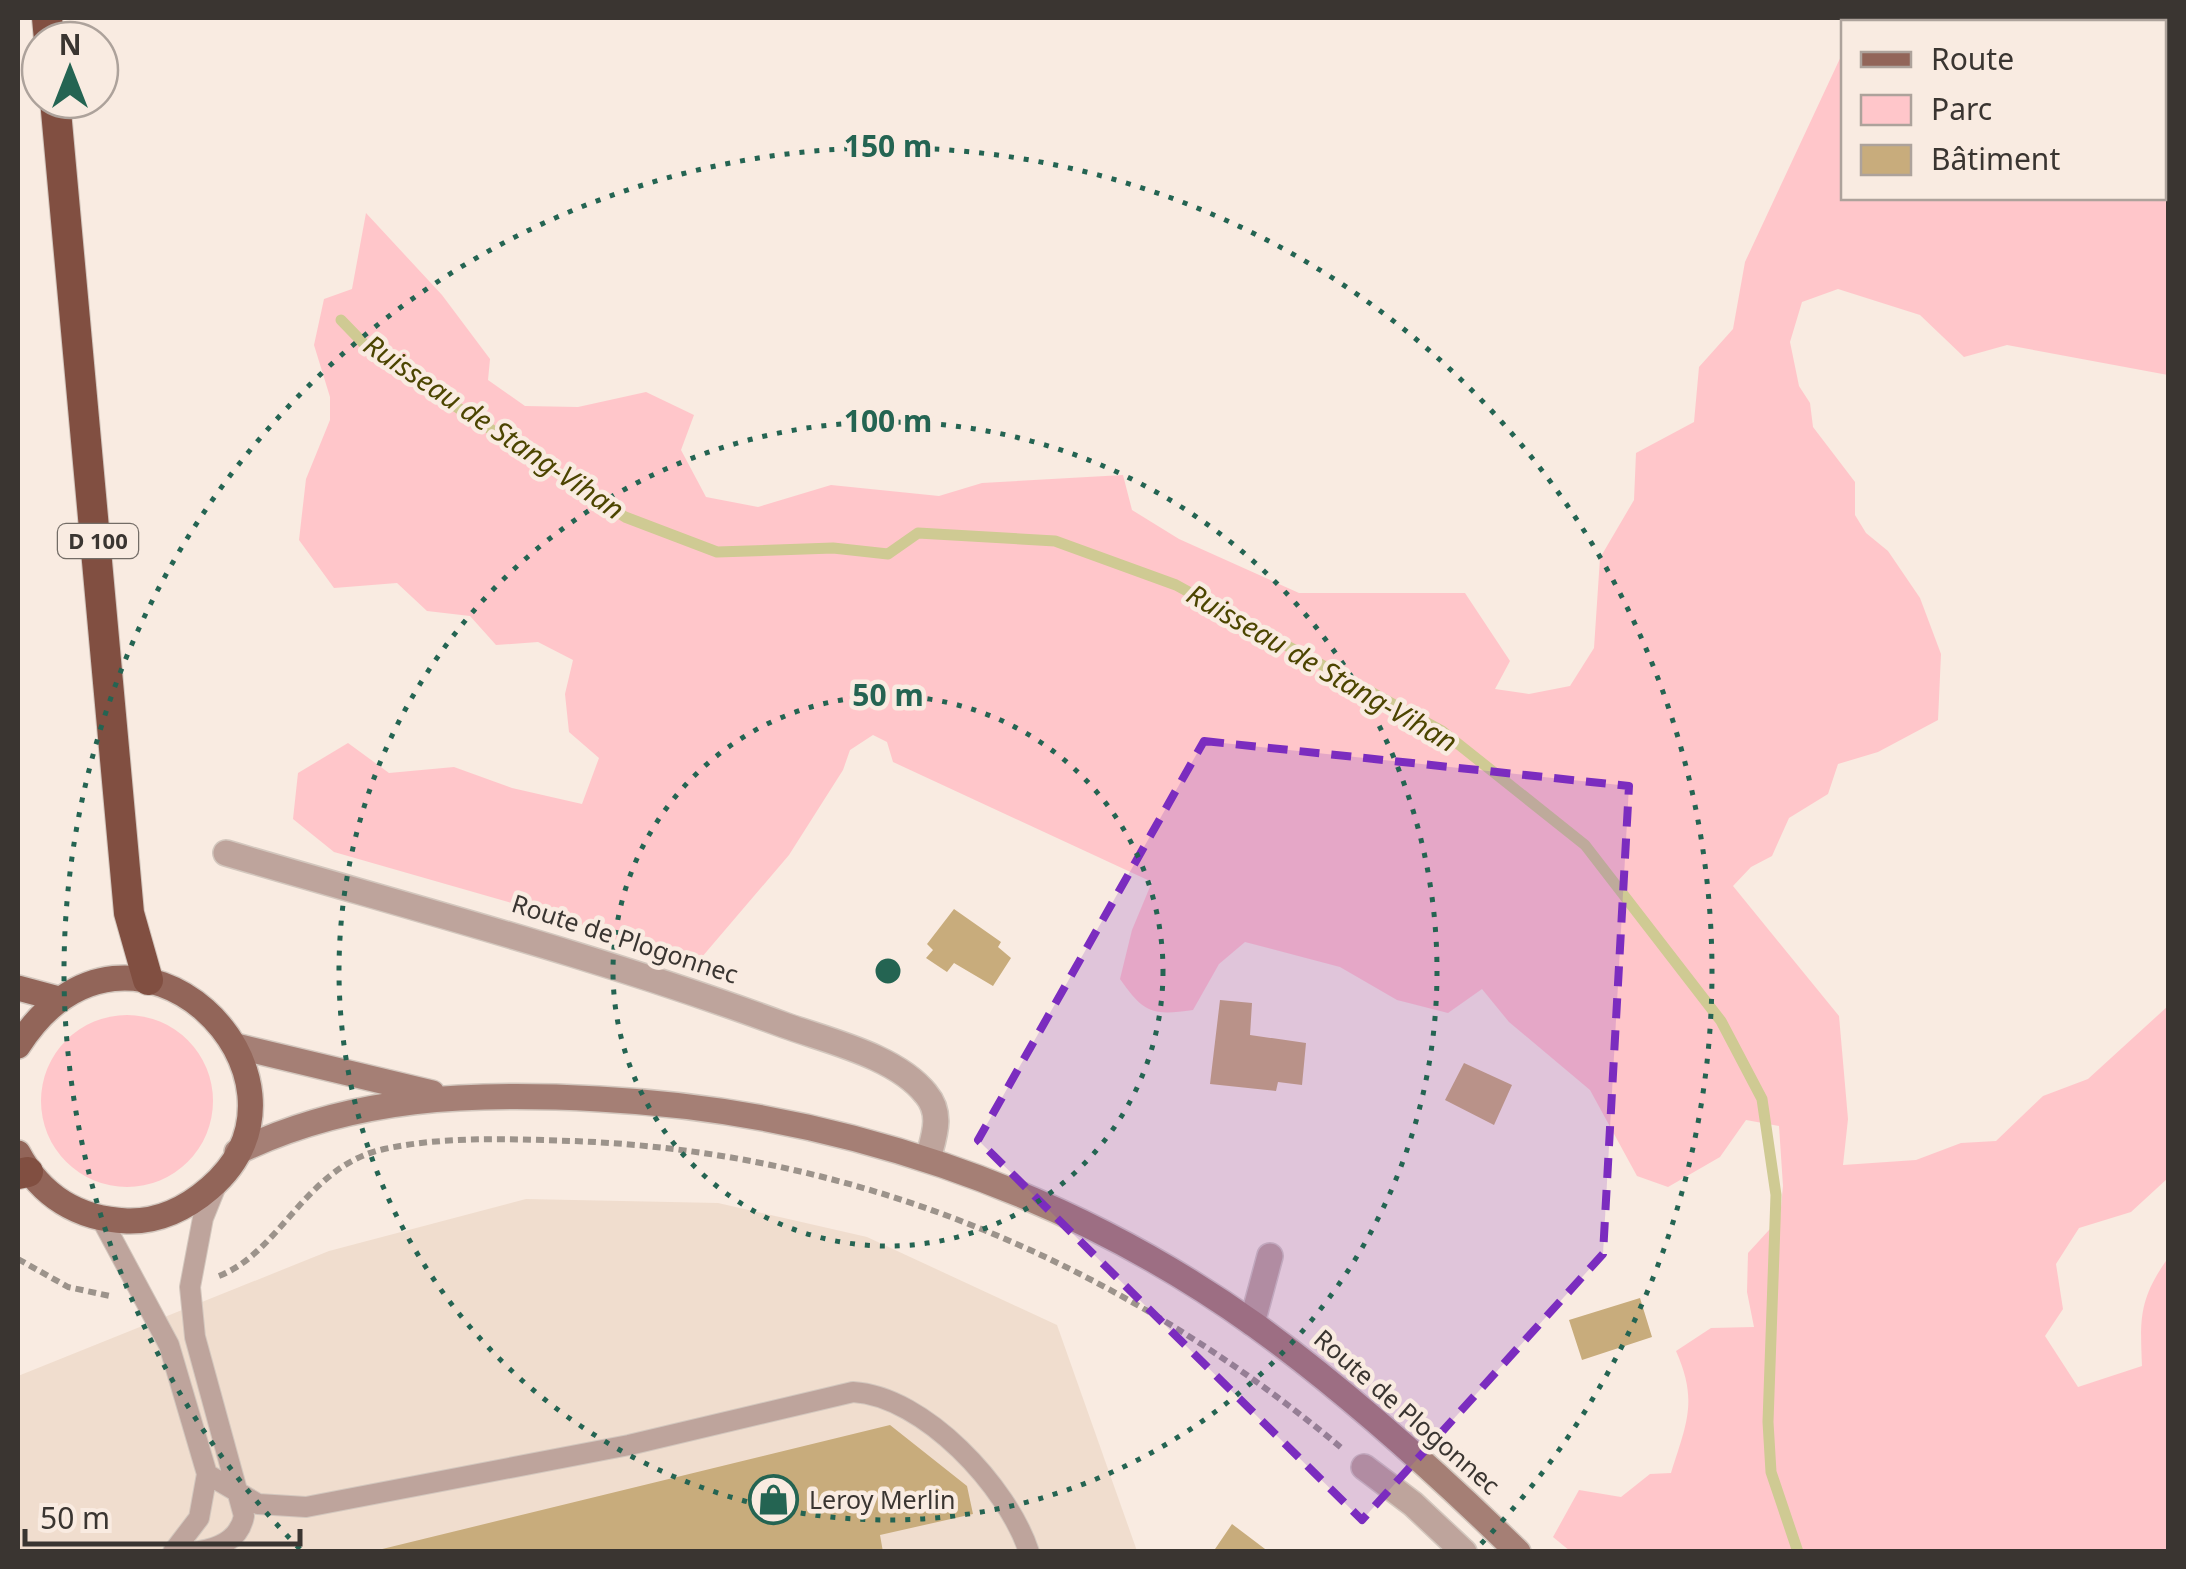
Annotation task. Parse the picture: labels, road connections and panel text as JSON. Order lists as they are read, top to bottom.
{
  "streets": {
    "highway": ["D 100"],
    "main road": ["Route de Plogonnec"]
  },
  "water": ["Ruisseau de Stang-Vihan"],
  "places": {
    "shop": ["Leroy Merlin"]
  },
  "legend": ["Route", "Parc", "Bâtiment"],
  "scale_bar": "50 m",
  "north": "top",
  "rings": ["150 m", "100 m", "50 m"]
}
